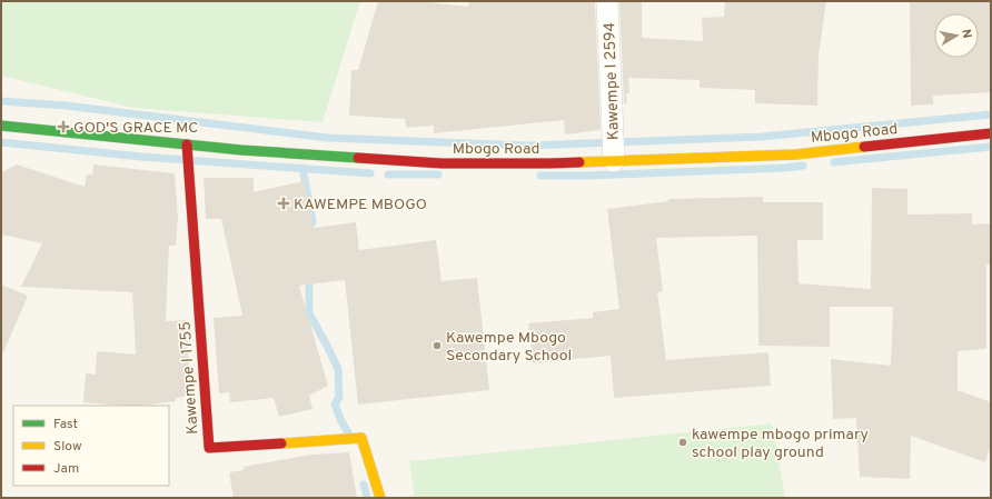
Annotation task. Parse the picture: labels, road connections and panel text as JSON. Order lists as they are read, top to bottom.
{
  "streets": {
    "street": ["Kawempe I 2594", "Mbogo Road", "Kawempe I 1755"]
  },
  "crossings": [
    ["Kawempe I 2594", "Mbogo Road"],
    ["Mbogo Road", "Kawempe I 1755"]
  ],
  "places": {
    "health": ["GOD'S GRACE MC", "KAWEMPE MBOGO"],
    "other": ["Kawempe Mbogo Secondary School", "kawempe mbogo primary school play ground"]
  },
  "legend": ["Fast", "Slow", "Jam"],
  "north": "right"
}
